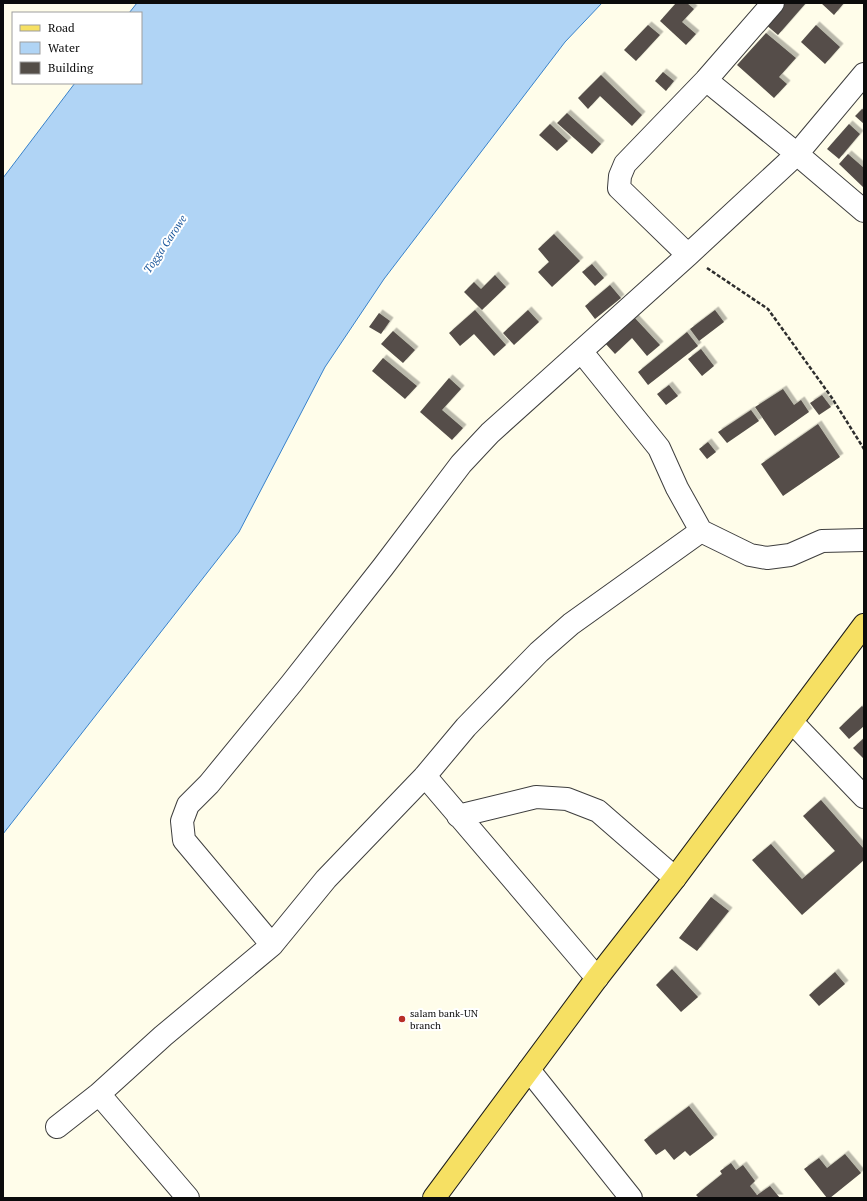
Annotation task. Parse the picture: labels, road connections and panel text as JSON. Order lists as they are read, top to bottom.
{
  "water": ["Togga Garowe"],
  "places": ["salam bank-UN branch"],
  "legend": ["Road", "Water", "Building"]
}
